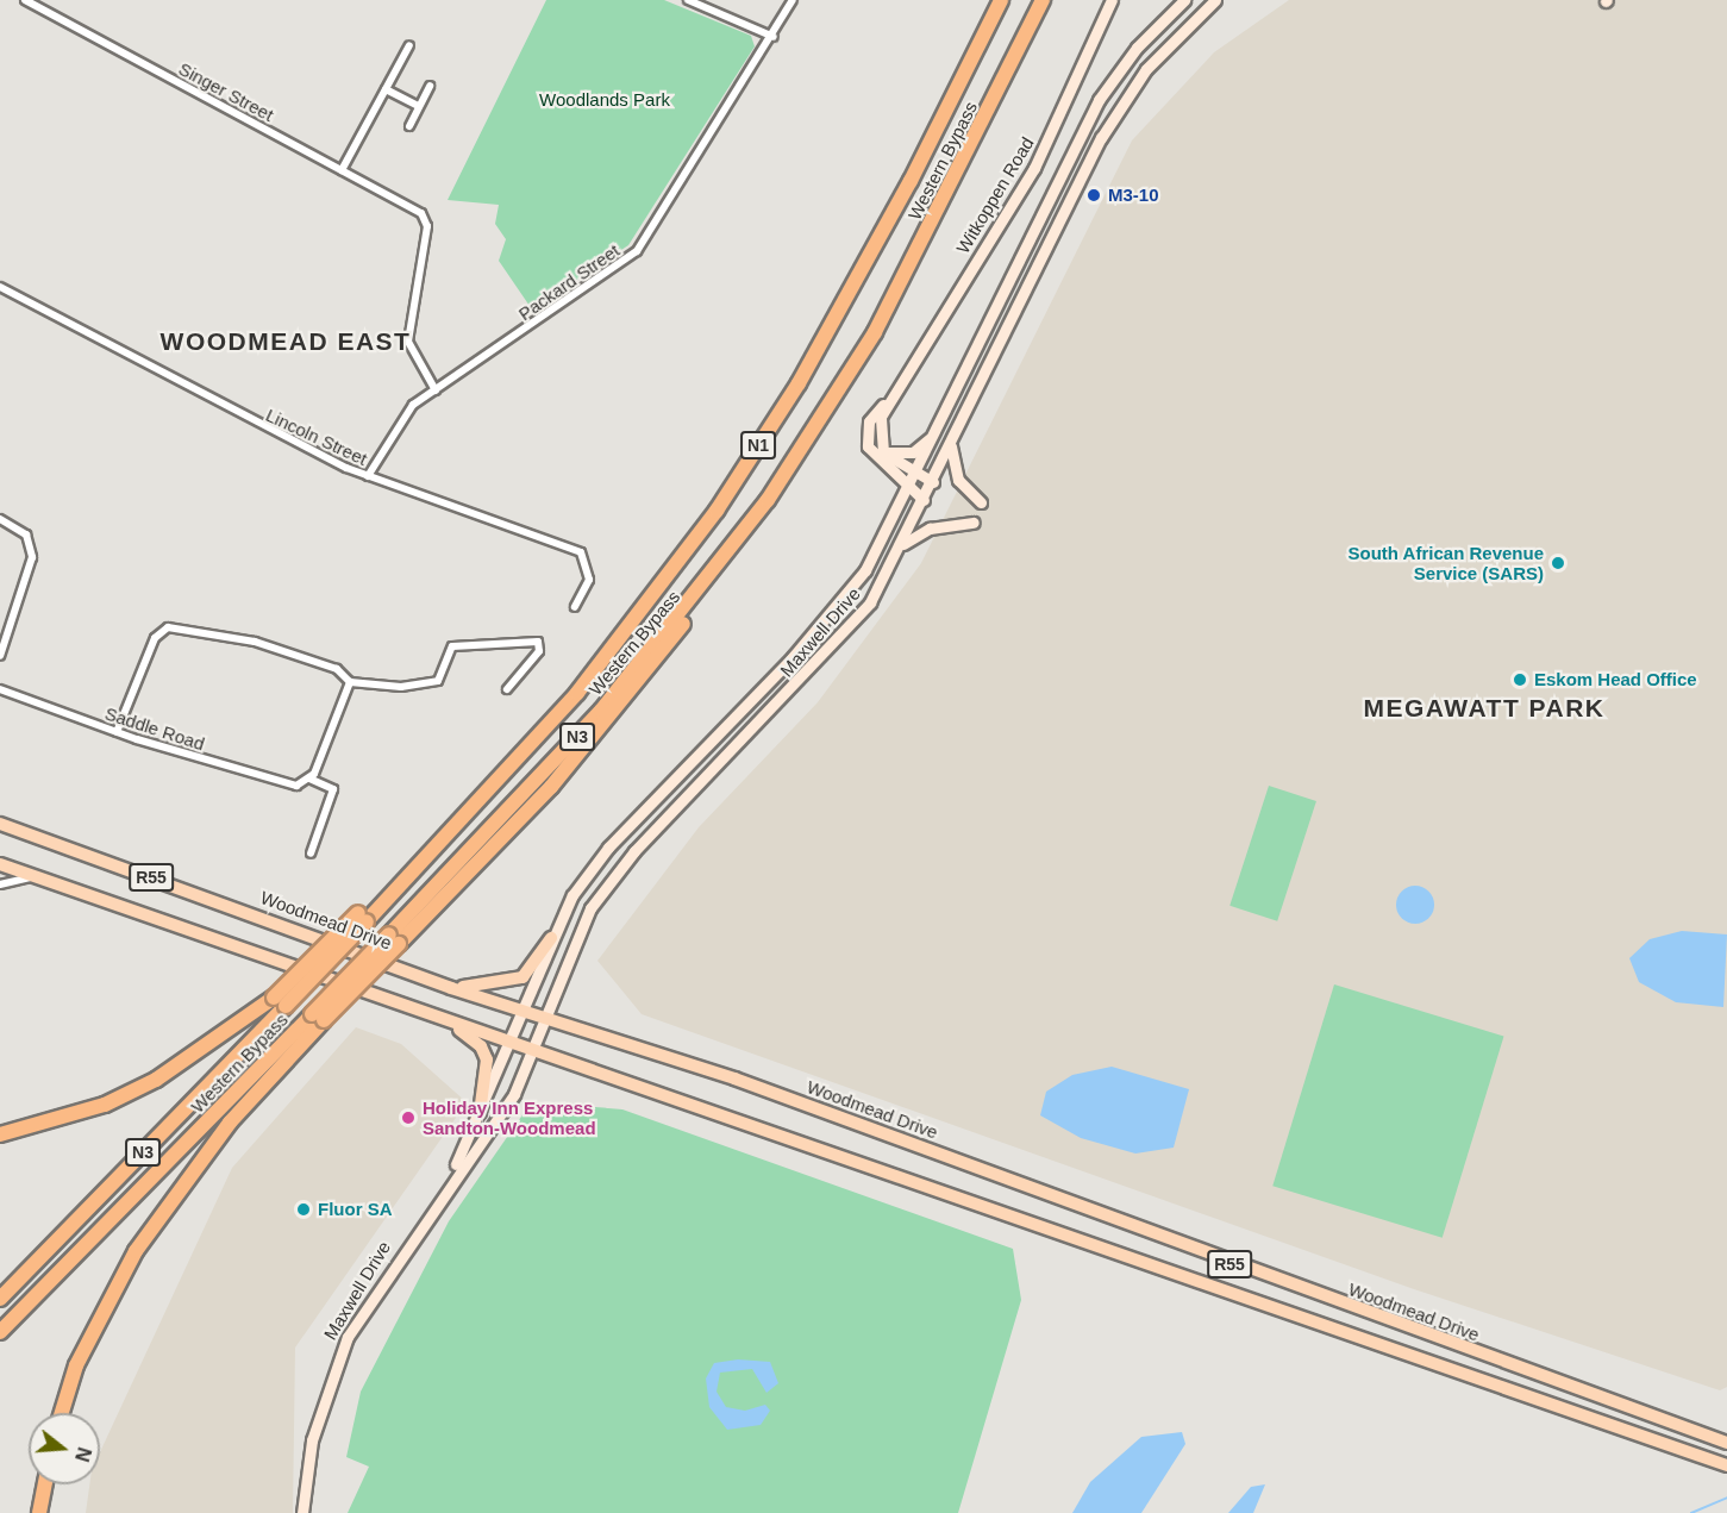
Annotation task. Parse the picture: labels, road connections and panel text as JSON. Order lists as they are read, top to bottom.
{
  "streets": {
    "highway": ["Western Bypass", "N1", "N3"],
    "main road": [
      "Witkoppen Road",
      "Maxwell Drive",
      "R55",
      "Woodmead Drive"
    ],
    "street": [
      "Singer Street",
      "Packard Street",
      "Lincoln Street",
      "Saddle Road"
    ]
  },
  "crossings": [
    ["Singer Street", "Packard Street"],
    ["Witkoppen Road", "Maxwell Drive"],
    ["Packard Street", "Lincoln Street"],
    ["Maxwell Drive", "R55"],
    ["Maxwell Drive", "Woodmead Drive"]
  ],
  "districts": ["WOODMEAD EAST", "MEGAWATT PARK"],
  "parks": ["Woodlands Park"],
  "places": [
    "M3-10",
    "South African Revenue Service (SARS)",
    "Eskom Head Office",
    "Holiday Inn Express Sandton-Woodmead",
    "Fluor SA"
  ],
  "north": "right"
}
